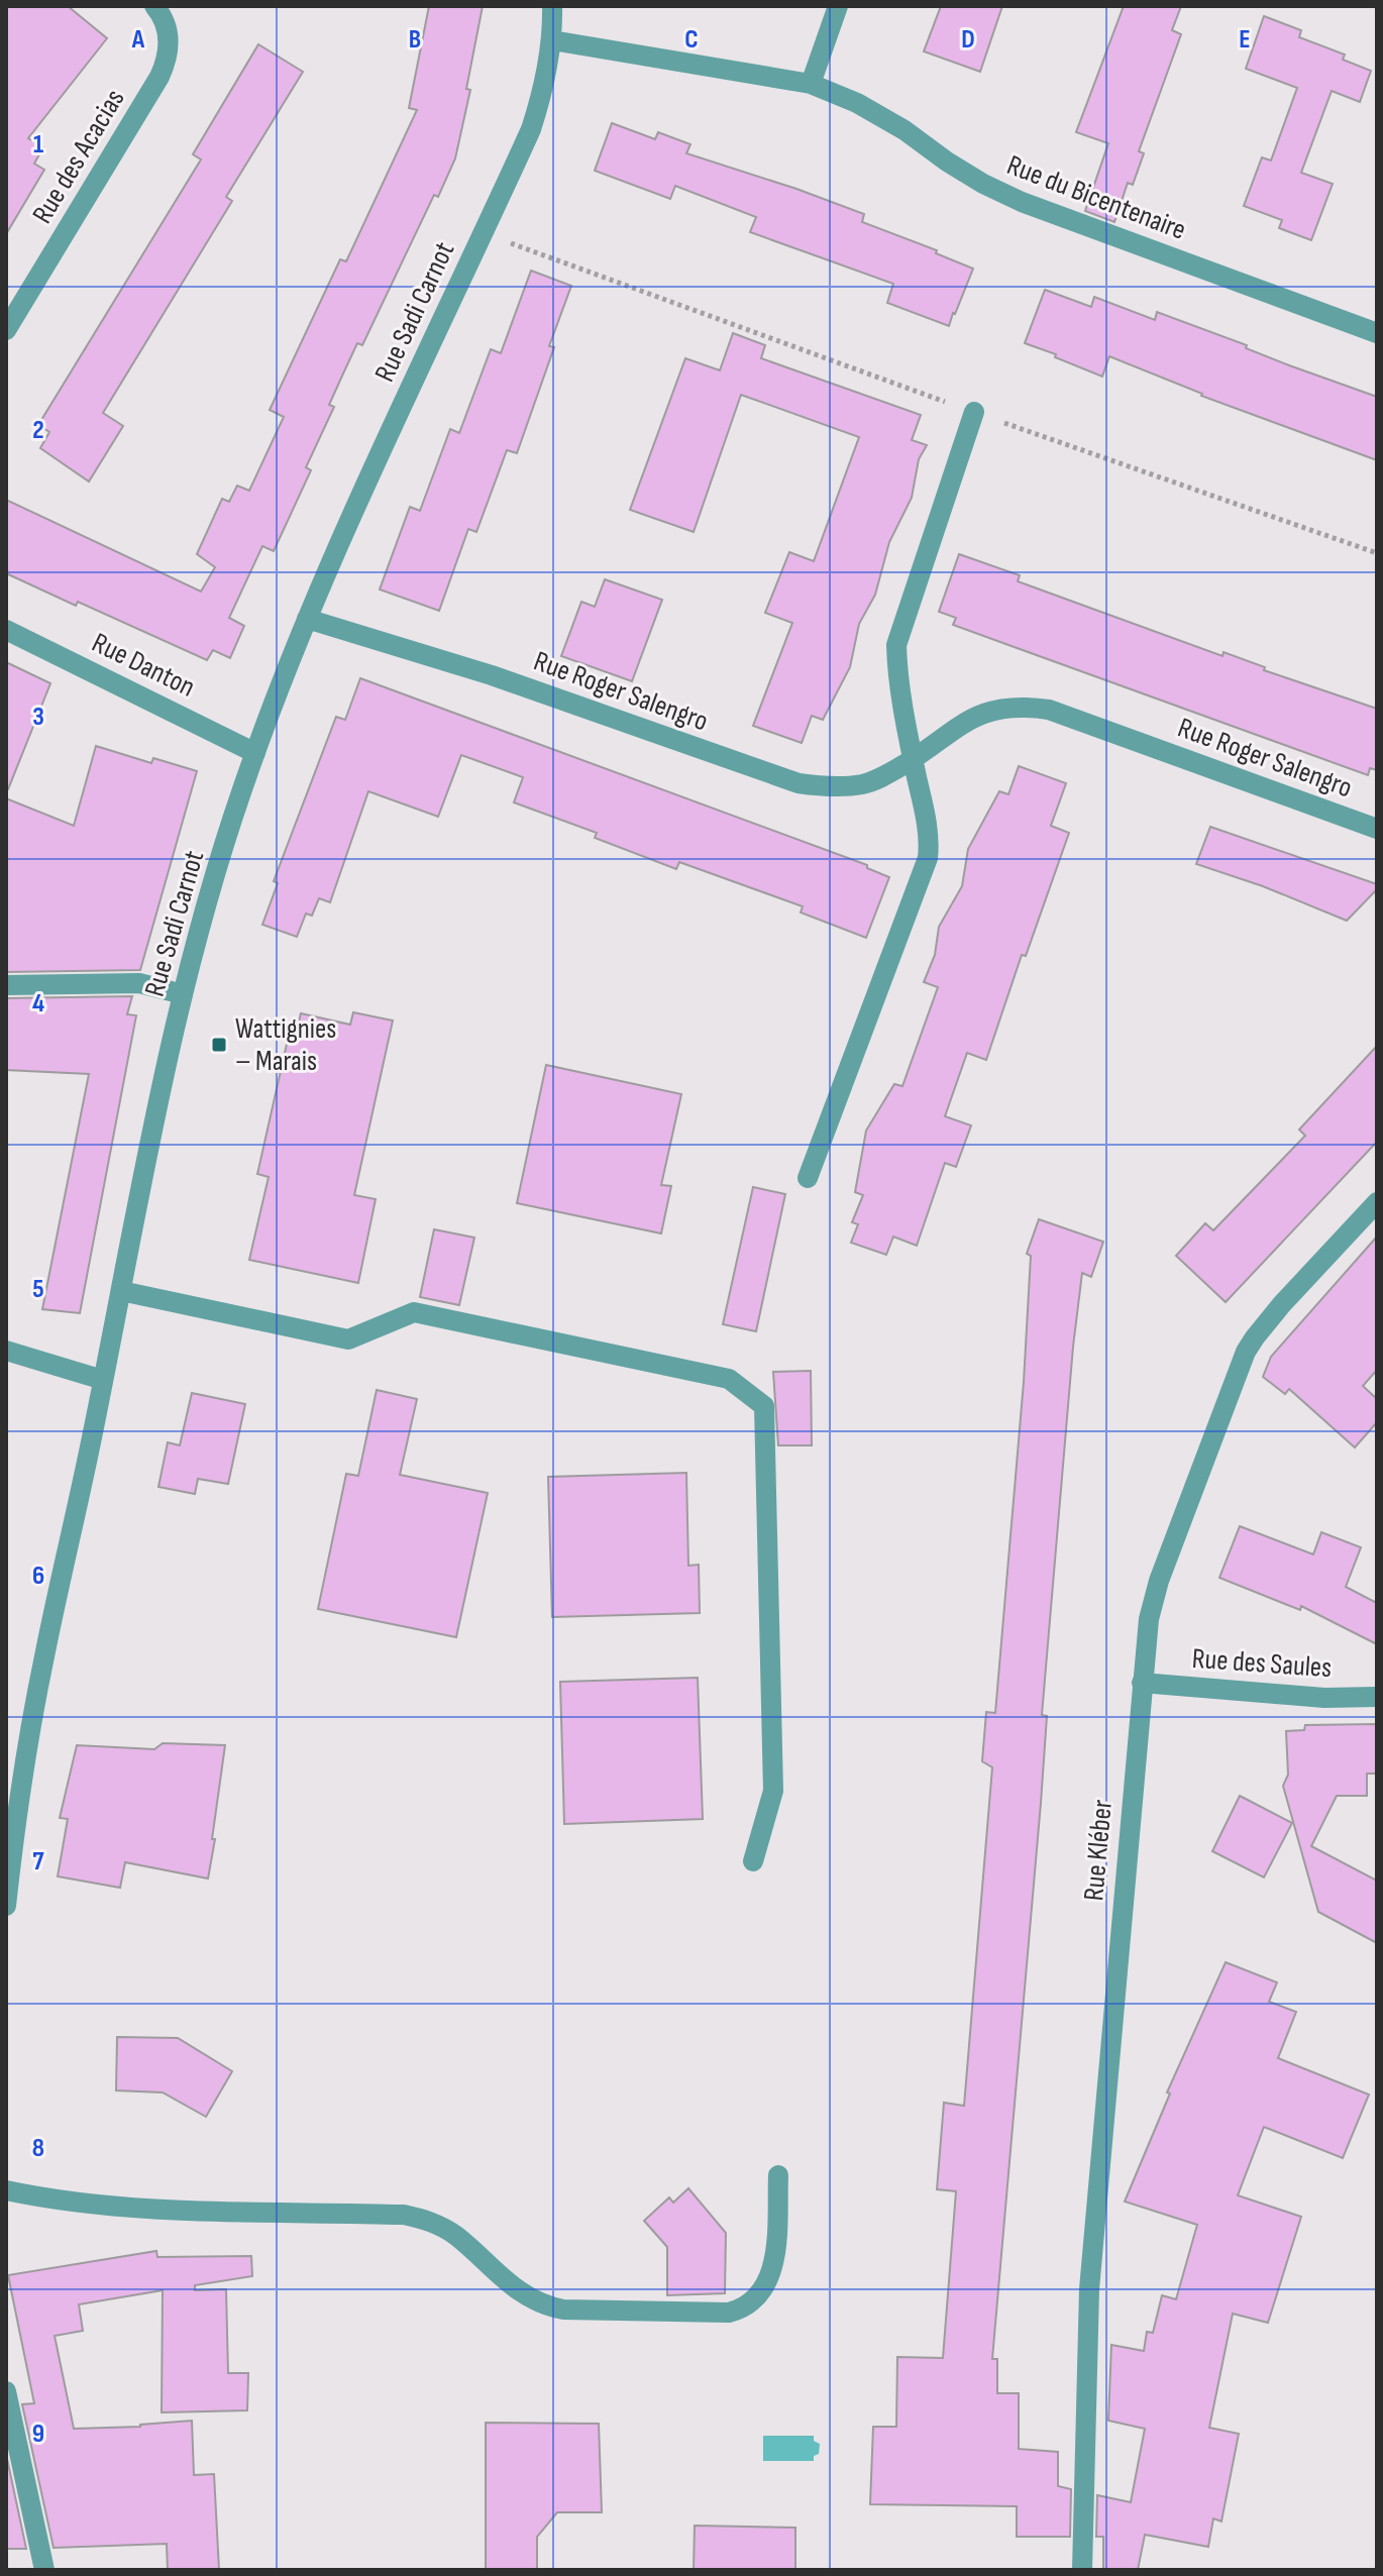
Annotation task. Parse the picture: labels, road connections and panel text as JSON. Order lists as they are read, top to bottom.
{
  "streets": {
    "street": [
      "Rue des Acacias",
      "Rue du Bicentenaire",
      "Rue Sadi Carnot",
      "Rue Danton",
      "Rue Roger Salengro",
      "Rue des Saules",
      "Rue Kléber"
    ]
  },
  "crossings": [
    ["Rue du Bicentenaire", "Rue Sadi Carnot"],
    ["Rue Sadi Carnot", "Rue Danton"],
    ["Rue Sadi Carnot", "Rue Roger Salengro"],
    ["Rue des Saules", "Rue Kléber"]
  ],
  "places": {
    "transit": ["Wattignies – Marais"]
  },
  "grid": {
    "columns": [
      "A",
      "B",
      "C",
      "D",
      "E"
    ],
    "rows": [
      "1",
      "2",
      "3",
      "4",
      "5",
      "6",
      "7",
      "8",
      "9"
    ]
  }
}
